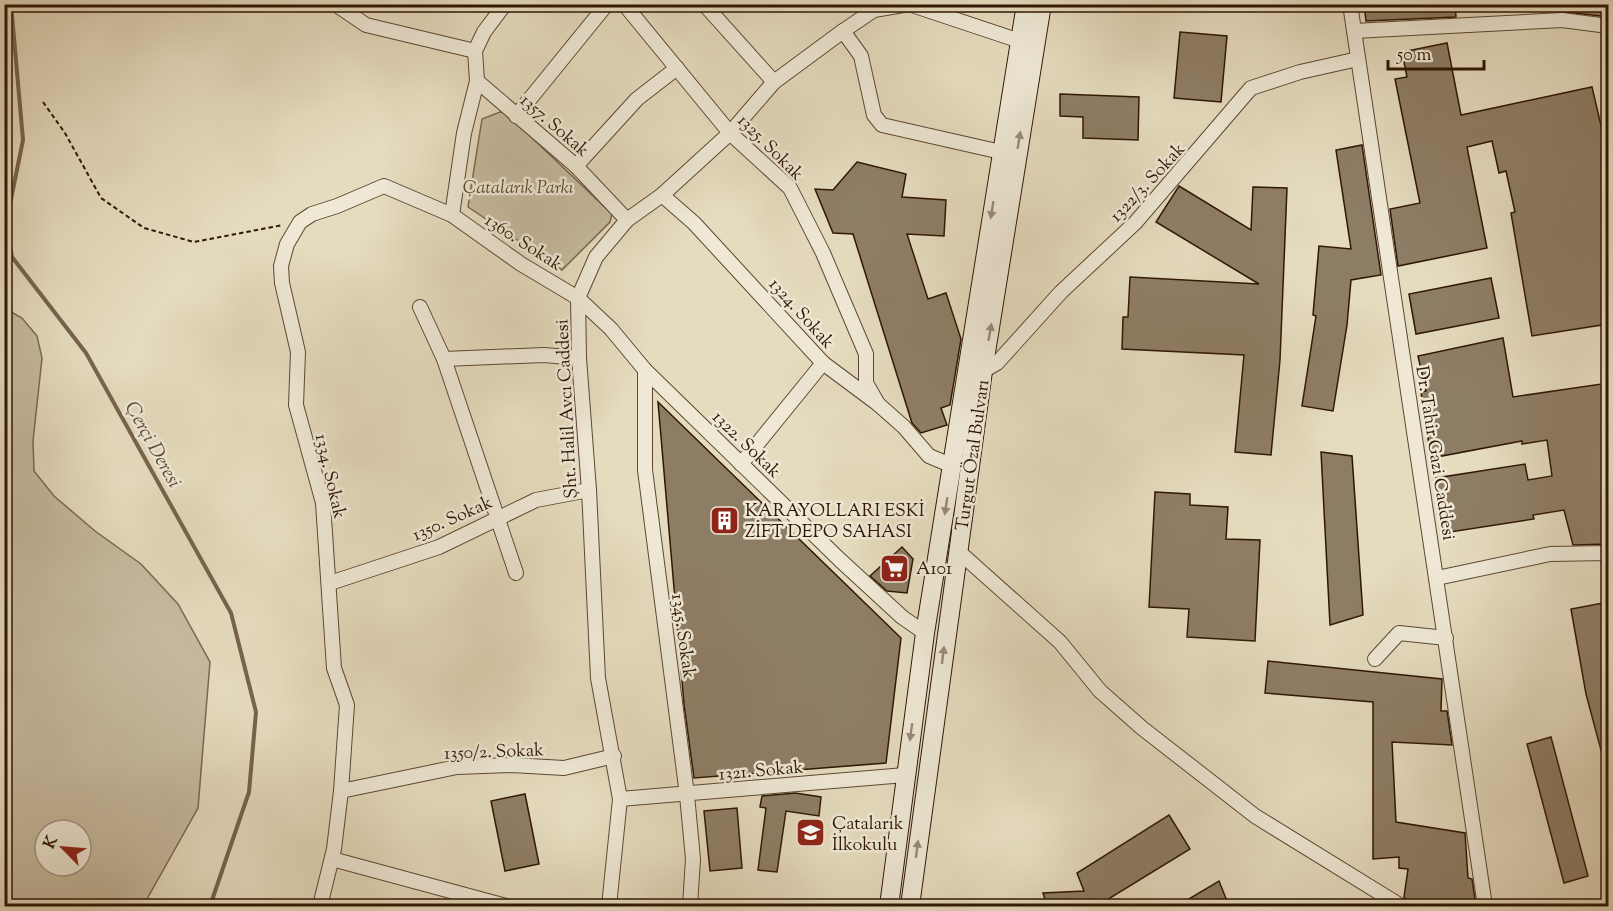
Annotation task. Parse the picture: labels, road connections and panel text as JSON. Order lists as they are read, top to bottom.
{
  "streets": {
    "main road": ["Turgut Özal Bulvarı"],
    "street": [
      "1357. Sokak",
      "1325. Sokak",
      "1322/3. Sokak",
      "1360. Sokak",
      "1324. Sokak",
      "Şht. Halil Avcı Caddesi",
      "1322. Sokak",
      "Dr. Tahir Gazi Caddesi",
      "1334. Sokak",
      "1350. Sokak",
      "1345. Sokak",
      "1350/2. Sokak",
      "1321. Sokak"
    ]
  },
  "crossings": [
    ["1357. Sokak", "Şht. Halil Avcı Caddesi"],
    ["1325. Sokak", "1324. Sokak"],
    ["1325. Sokak", "Şht. Halil Avcı Caddesi"],
    ["1322/3. Sokak", "Dr. Tahir Gazi Caddesi"],
    ["1322/3. Sokak", "Turgut Özal Bulvarı"],
    ["1360. Sokak", "Şht. Halil Avcı Caddesi"],
    ["1360. Sokak", "1322. Sokak"],
    ["1324. Sokak", "Şht. Halil Avcı Caddesi"],
    ["Şht. Halil Avcı Caddesi", "1322. Sokak"],
    ["Şht. Halil Avcı Caddesi", "1350. Sokak"],
    ["Şht. Halil Avcı Caddesi", "1350/2. Sokak"],
    ["Şht. Halil Avcı Caddesi", "1321. Sokak"],
    ["1322. Sokak", "1345. Sokak"],
    ["1334. Sokak", "1350. Sokak"],
    ["1334. Sokak", "1350/2. Sokak"],
    ["1345. Sokak", "1321. Sokak"]
  ],
  "water": ["Çerçi Deresi"],
  "parks": ["Çatalarık Parkı"],
  "places": {
    "building": ["KARAYOLLARI ESKİ ZİFT DEPO SAHASI"],
    "supermarket": ["A101"],
    "school or university": ["Çatalarık İlkokulu"]
  },
  "scale_bar": "50 m",
  "north": "top left"
}
